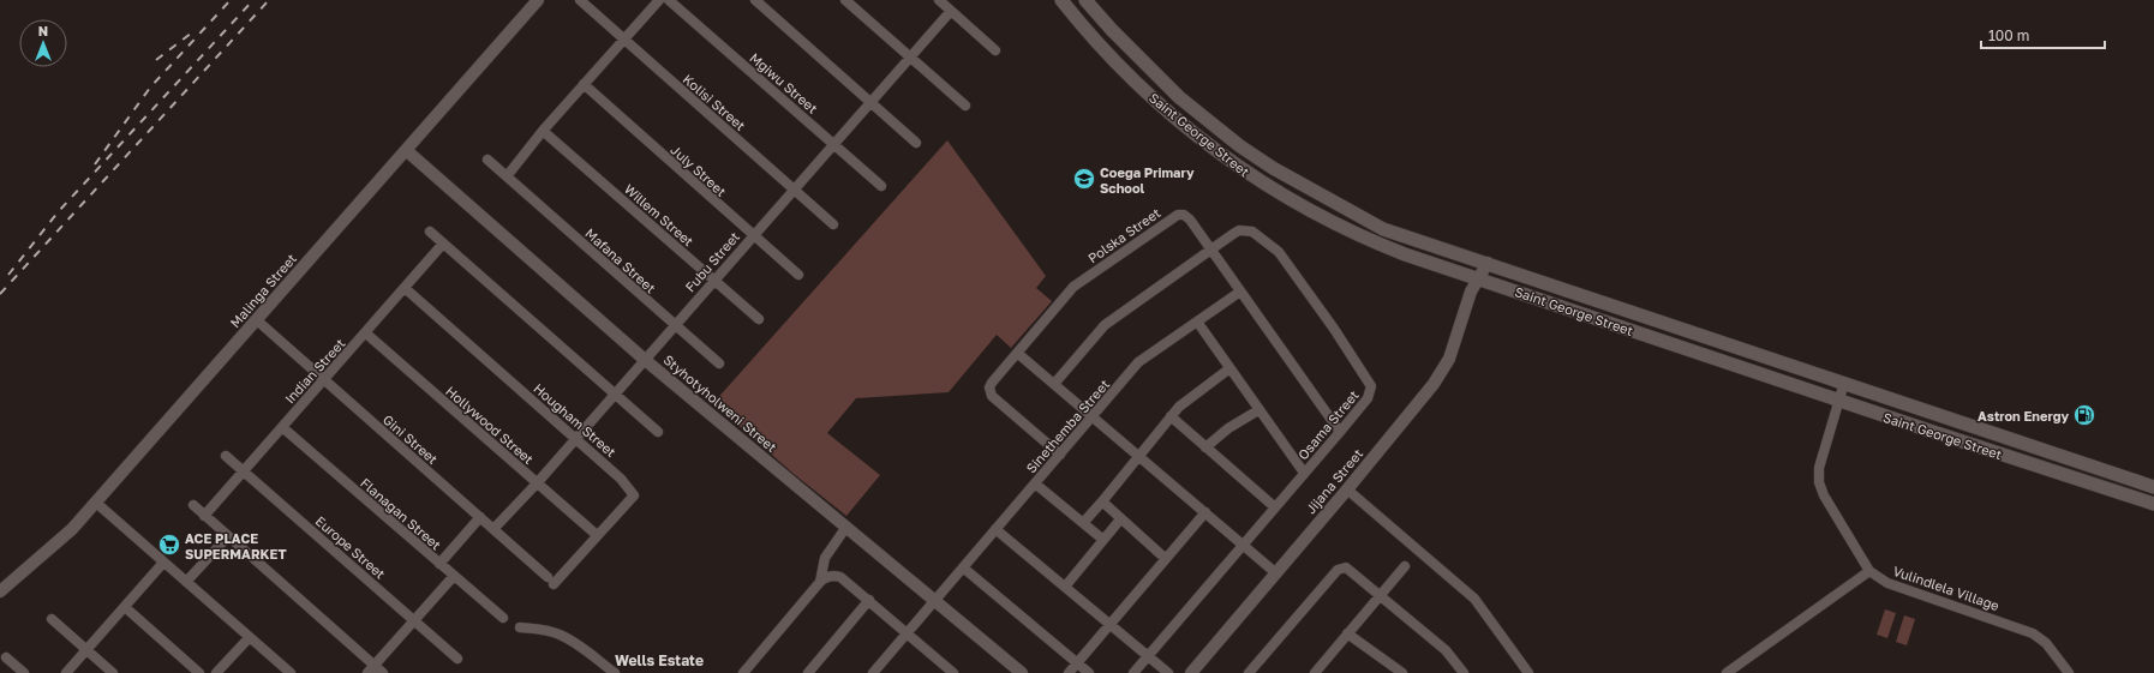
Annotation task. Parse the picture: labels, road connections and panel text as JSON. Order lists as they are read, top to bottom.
{
  "streets": {
    "main road": ["Saint George Street"],
    "street": [
      "Mgiwu Street",
      "Kolisi Street",
      "July Street",
      "Willem Street",
      "Polska Street",
      "Mafana Street",
      "Fubu Street",
      "Malinga Street",
      "Indian Street",
      "Styhotyholweni Street",
      "Hougham Street",
      "Hollywood Street",
      "Osama Street",
      "Sinethemba Street",
      "Gini Street",
      "Jijana Street",
      "Flanagan Street",
      "Europe Street",
      "Vulindlela Village"
    ]
  },
  "crossings": [
    ["Mgiwu Street", "Fubu Street"],
    ["Kolisi Street", "Fubu Street"],
    ["Saint George Street", "Jijana Street"],
    ["Saint George Street", "Vulindlela Village"],
    ["July Street", "Fubu Street"],
    ["Willem Street", "Fubu Street"],
    ["Polska Street", "Osama Street"],
    ["Polska Street", "Sinethemba Street"],
    ["Mafana Street", "Fubu Street"],
    ["Fubu Street", "Styhotyholweni Street"],
    ["Fubu Street", "Hougham Street"],
    ["Fubu Street", "Hollywood Street"],
    ["Fubu Street", "Gini Street"],
    ["Malinga Street", "Styhotyholweni Street"],
    ["Malinga Street", "Gini Street"],
    ["Indian Street", "Hougham Street"],
    ["Indian Street", "Hollywood Street"],
    ["Indian Street", "Gini Street"],
    ["Indian Street", "Flanagan Street"],
    ["Indian Street", "Europe Street"],
    ["Styhotyholweni Street", "Sinethemba Street"],
    ["Hougham Street", "Hollywood Street"],
    ["Hougham Street", "Gini Street"]
  ],
  "districts": ["Wells Estate"],
  "places": {
    "school or university": ["Coega Primary School"],
    "fuel station": ["Astron Energy"],
    "supermarket": ["ACE PLACE SUPERMARKET"]
  },
  "scale_bar": "100 m",
  "north": "top"
}
